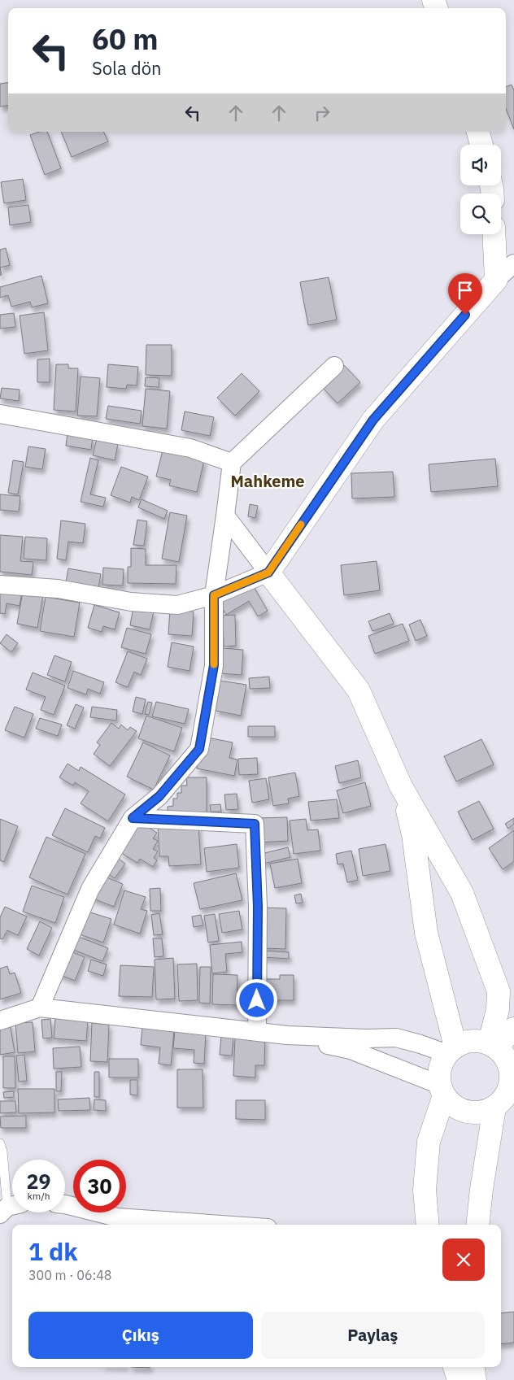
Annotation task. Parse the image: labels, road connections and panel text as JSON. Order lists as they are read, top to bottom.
{
  "districts": ["Mahkeme"],
  "page": {
    "turn": ["60 m", "Sola dön"],
    "speed": "29 km/h",
    "limit": "30",
    "heading": ["1 dk", "300 m · 06:48"],
    "buttons": ["Çıkış", "Paylaş"]
  }
}
